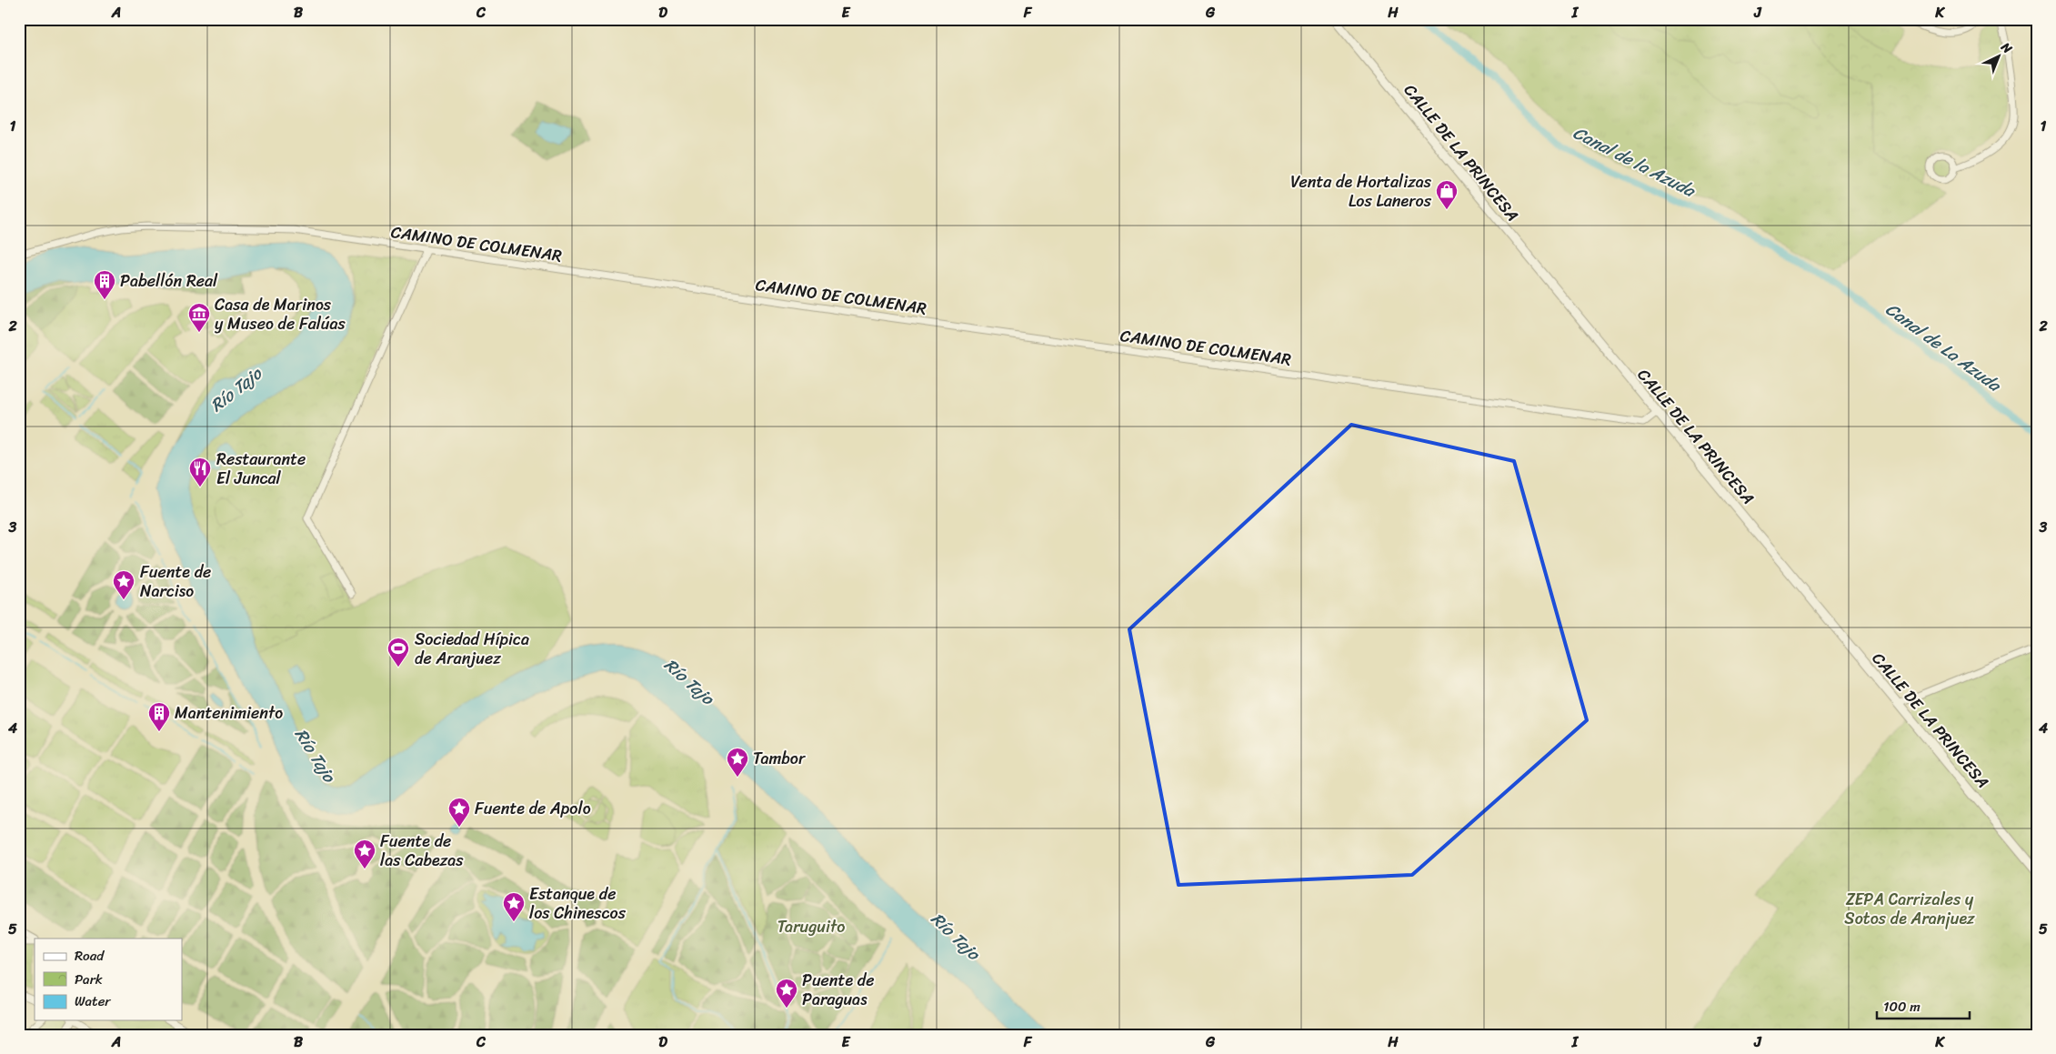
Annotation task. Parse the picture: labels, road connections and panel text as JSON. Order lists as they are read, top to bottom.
{
  "streets": {
    "street": ["CALLE DE LA PRINCESA", "CAMINO DE COLMENAR"]
  },
  "crossings": [
    ["CALLE DE LA PRINCESA", "CAMINO DE COLMENAR"]
  ],
  "water": ["Canal de la Azuda", "Canal de La Azuda", "Río Tajo"],
  "parks": ["ZEPA Carrizales y Sotos de Aranjuez", "Taruguito"],
  "places": {
    "shop": ["Venta de Hortalizas Los Laneros"],
    "building": ["Pabellón Real", "Mantenimiento"],
    "museum": ["Casa de Marinos y Museo de Falúas"],
    "restaurant": ["Restaurante El Juncal"],
    "place": [
      "Fuente de Narciso",
      "Tambor",
      "Fuente de Apolo",
      "Fuente de las Cabezas",
      "Estanque de los Chinescos",
      "Puente de Paraguas"
    ],
    "sports": ["Sociedad Hípica de Aranjuez"]
  },
  "legend": ["Road", "Park", "Water"],
  "scale_bar": "100 m",
  "north": "top right",
  "grid": {
    "columns": [
      "A",
      "B",
      "C",
      "D",
      "E",
      "F",
      "G",
      "H",
      "I",
      "J",
      "K"
    ],
    "rows": [
      "1",
      "2",
      "3",
      "4",
      "5"
    ]
  }
}
